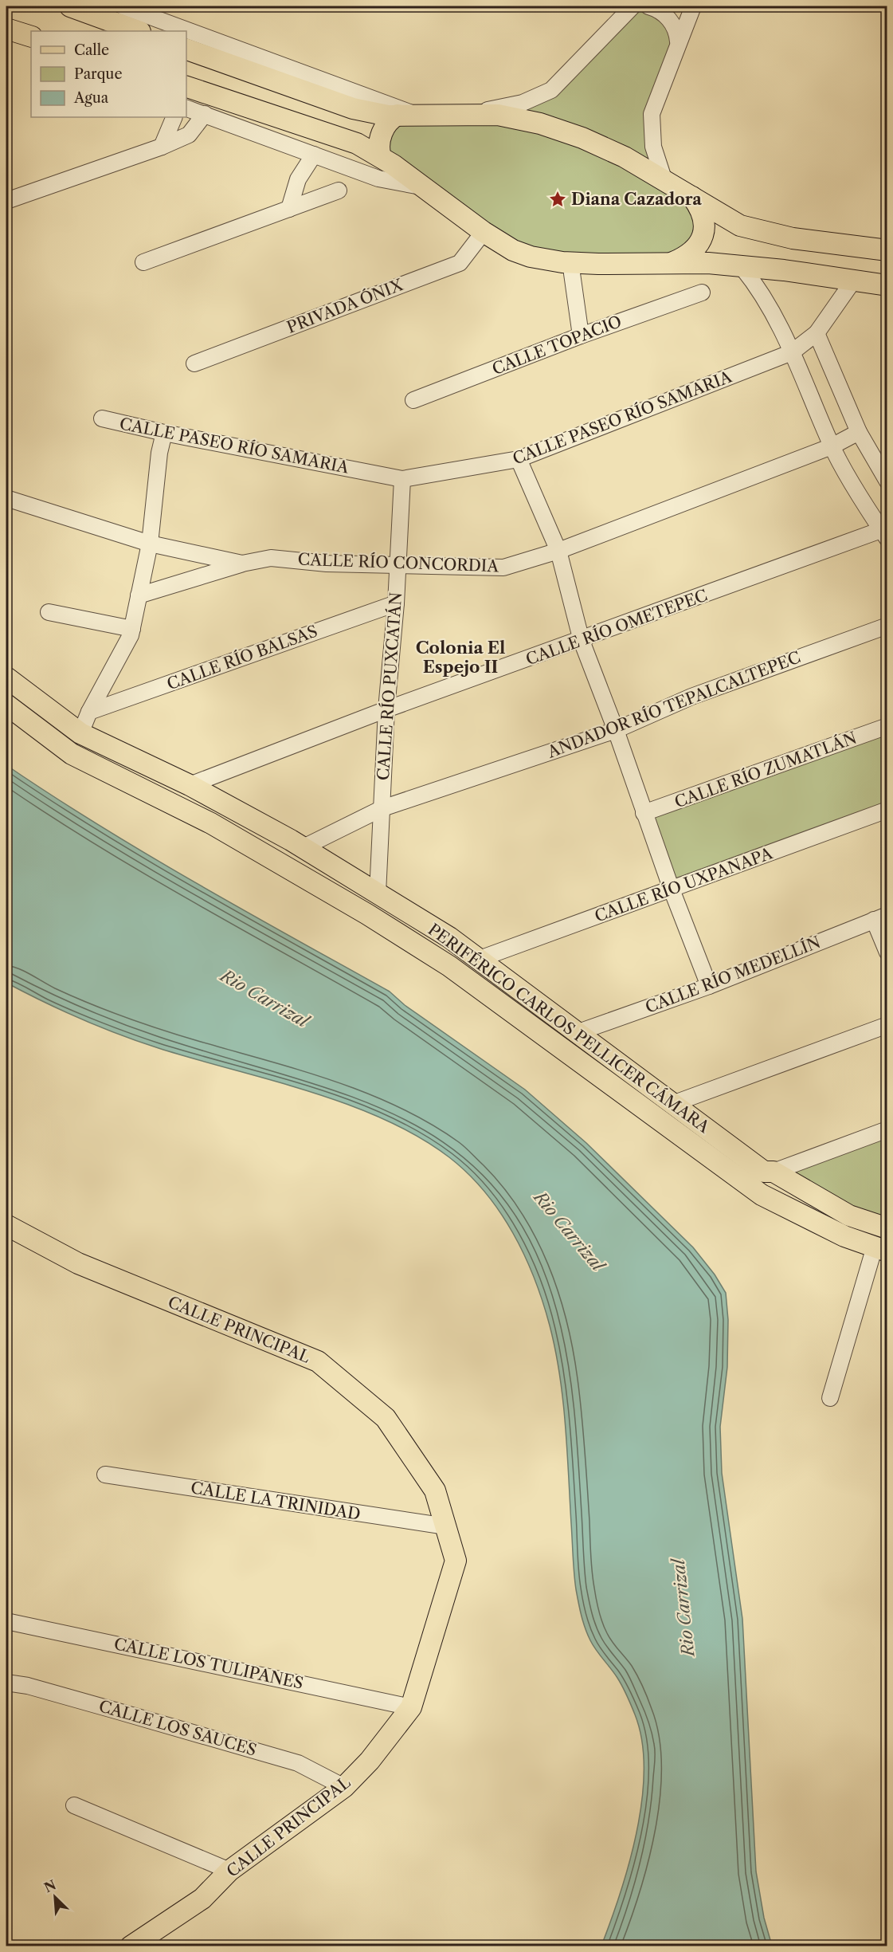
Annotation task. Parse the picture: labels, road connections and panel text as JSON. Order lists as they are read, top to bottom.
{
  "streets": {
    "main road": ["PERIFÉRICO CARLOS PELLICER CÁMARA", "CALLE PRINCIPAL"],
    "street": [
      "PRIVADA ÓNIX",
      "CALLE TOPACIO",
      "CALLE PASEO RÍO SAMARIA",
      "CALLE RÍO CONCORDIA",
      "CALLE RÍO OMETEPEC",
      "CALLE RÍO BALSAS",
      "CALLE RÍO PUXCATÁN",
      "ANDADOR RÍO TEPALCALTEPEC",
      "CALLE RÍO ZUMATLÁN",
      "CALLE RÍO UXPANAPA",
      "CALLE RÍO MEDELLÍN",
      "CALLE LA TRINIDAD",
      "CALLE LOS TULIPANES",
      "CALLE LOS SAUCES"
    ]
  },
  "crossings": [
    ["CALLE PASEO RÍO SAMARIA", "CALLE RÍO PUXCATÁN"],
    ["CALLE RÍO CONCORDIA", "CALLE RÍO PUXCATÁN"],
    ["CALLE RÍO OMETEPEC", "CALLE RÍO PUXCATÁN"],
    ["CALLE RÍO OMETEPEC", "PERIFÉRICO CARLOS PELLICER CÁMARA"],
    ["CALLE RÍO BALSAS", "CALLE RÍO PUXCATÁN"],
    ["CALLE RÍO PUXCATÁN", "ANDADOR RÍO TEPALCALTEPEC"],
    ["CALLE RÍO PUXCATÁN", "PERIFÉRICO CARLOS PELLICER CÁMARA"],
    ["ANDADOR RÍO TEPALCALTEPEC", "PERIFÉRICO CARLOS PELLICER CÁMARA"],
    ["CALLE RÍO UXPANAPA", "PERIFÉRICO CARLOS PELLICER CÁMARA"],
    ["CALLE RÍO MEDELLÍN", "PERIFÉRICO CARLOS PELLICER CÁMARA"],
    ["CALLE PRINCIPAL", "CALLE LA TRINIDAD"],
    ["CALLE PRINCIPAL", "CALLE LOS TULIPANES"],
    ["CALLE PRINCIPAL", "CALLE LOS SAUCES"]
  ],
  "districts": ["Colonia El Espejo II"],
  "water": ["Rio Carrizal"],
  "places": {
    "place": ["Diana Cazadora"]
  },
  "legend": ["Calle", "Parque", "Agua"],
  "north": "top left"
}
